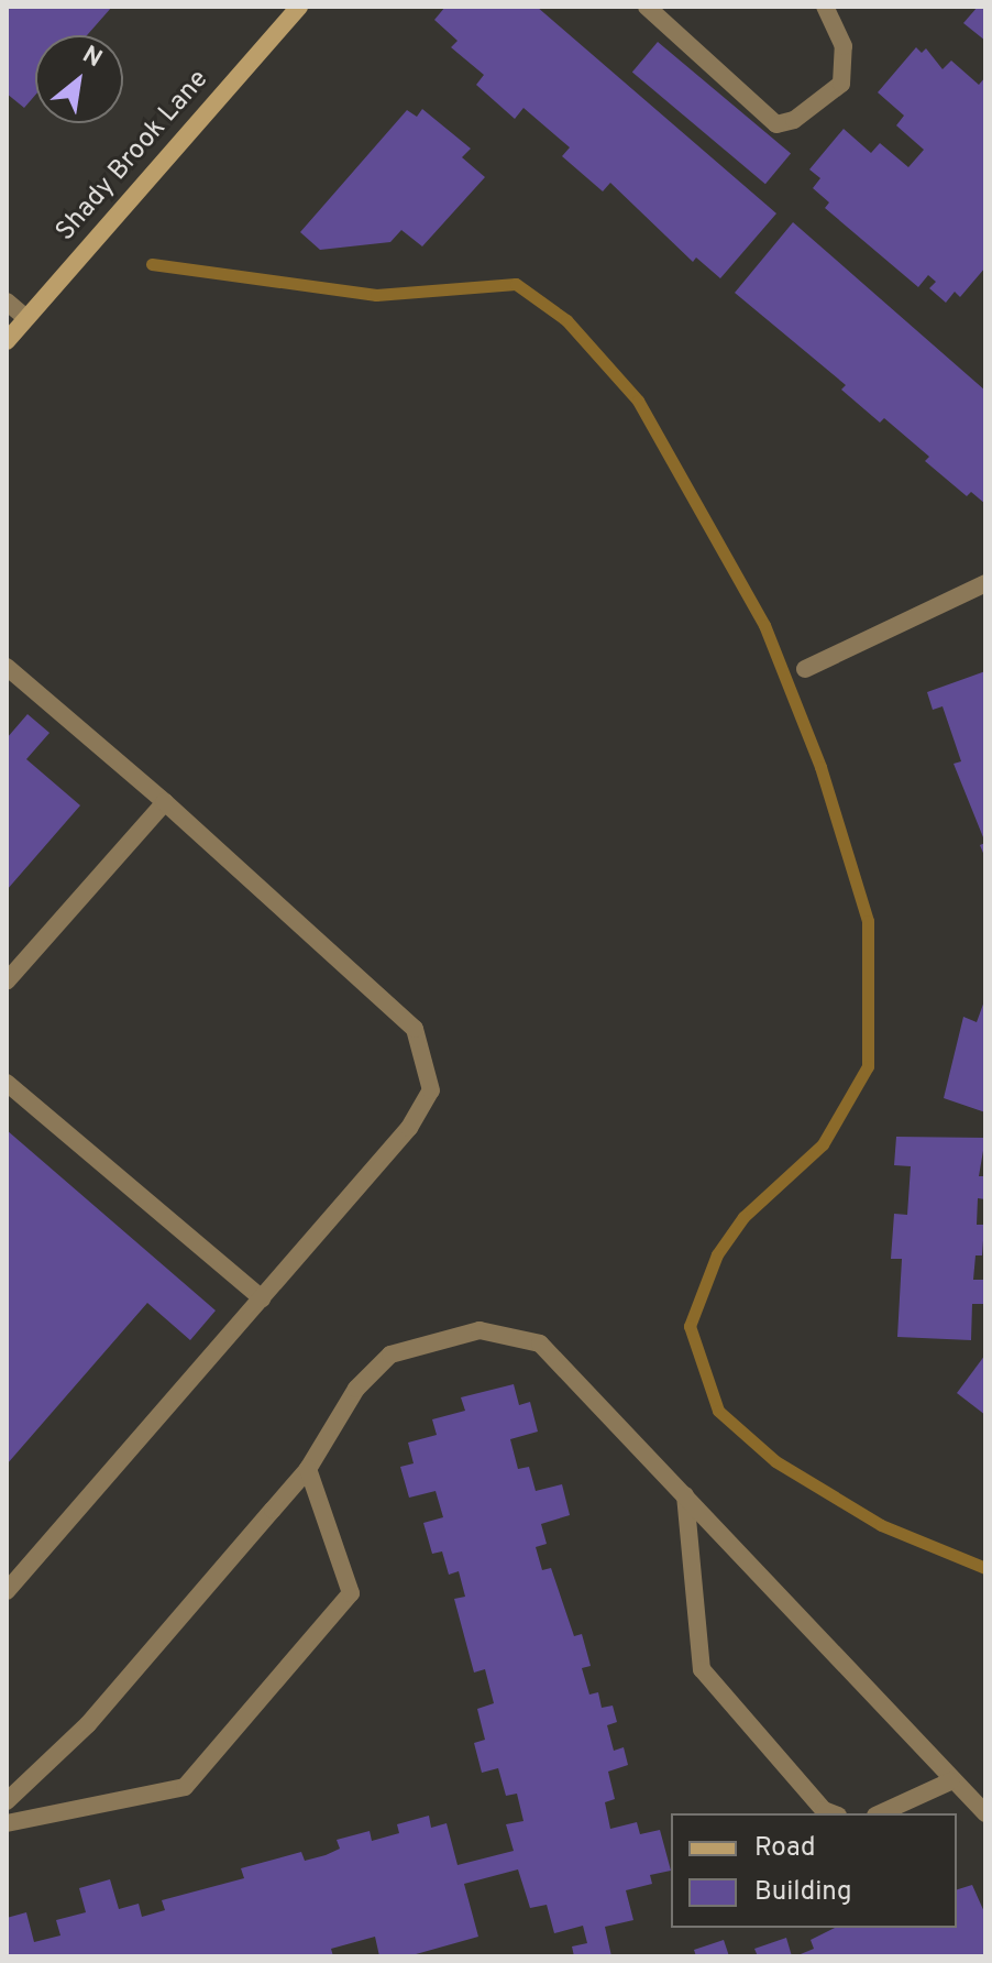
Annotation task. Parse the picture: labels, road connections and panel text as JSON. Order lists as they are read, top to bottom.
{
  "streets": {
    "street": ["Shady Brook Lane"]
  },
  "legend": ["Road", "Building"],
  "north": "top right"
}
